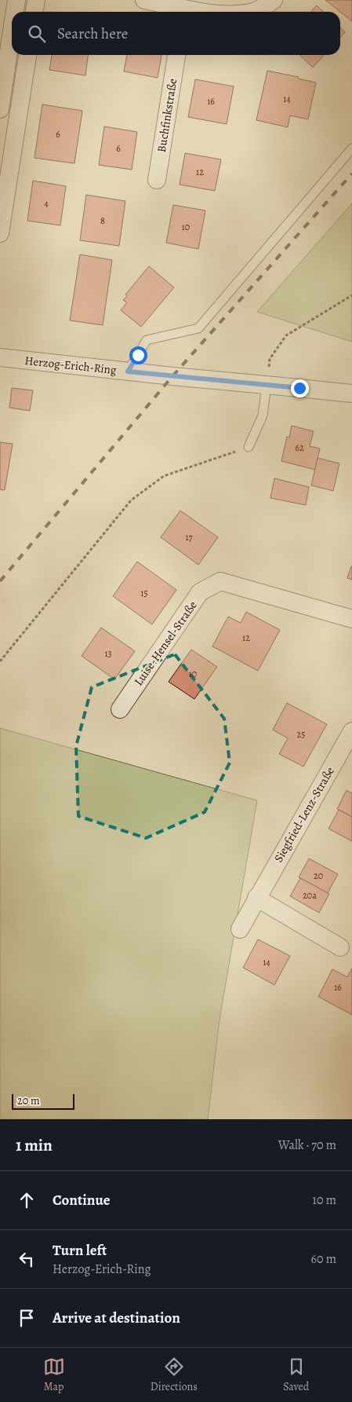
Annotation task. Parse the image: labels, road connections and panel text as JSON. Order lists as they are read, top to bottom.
{
  "streets": {
    "street": [
      "Buchfinkstraße",
      "Herzog-Erich-Ring",
      "Luise-Hensel-Straße",
      "Siegfried-Lenz-Straße"
    ]
  },
  "house_numbers": [
    "14",
    "16",
    "6",
    "6",
    "12",
    "4",
    "8",
    "10",
    "62",
    "17",
    "15",
    "12",
    "13",
    "10",
    "25",
    "20",
    "20a",
    "14",
    "16"
  ],
  "scale_bar": "20 m",
  "page": {
    "search": "Search here",
    "scale": "20 m",
    "heading": ["1 min", "Walk · 70 m"],
    "list": [
      ["Continue", "10 m"],
      ["Turn left", "Herzog-Erich-Ring", "60 m"],
      "Arrive at destination"
    ],
    "nav": ["Map", "Directions", "Saved"]
  }
}
